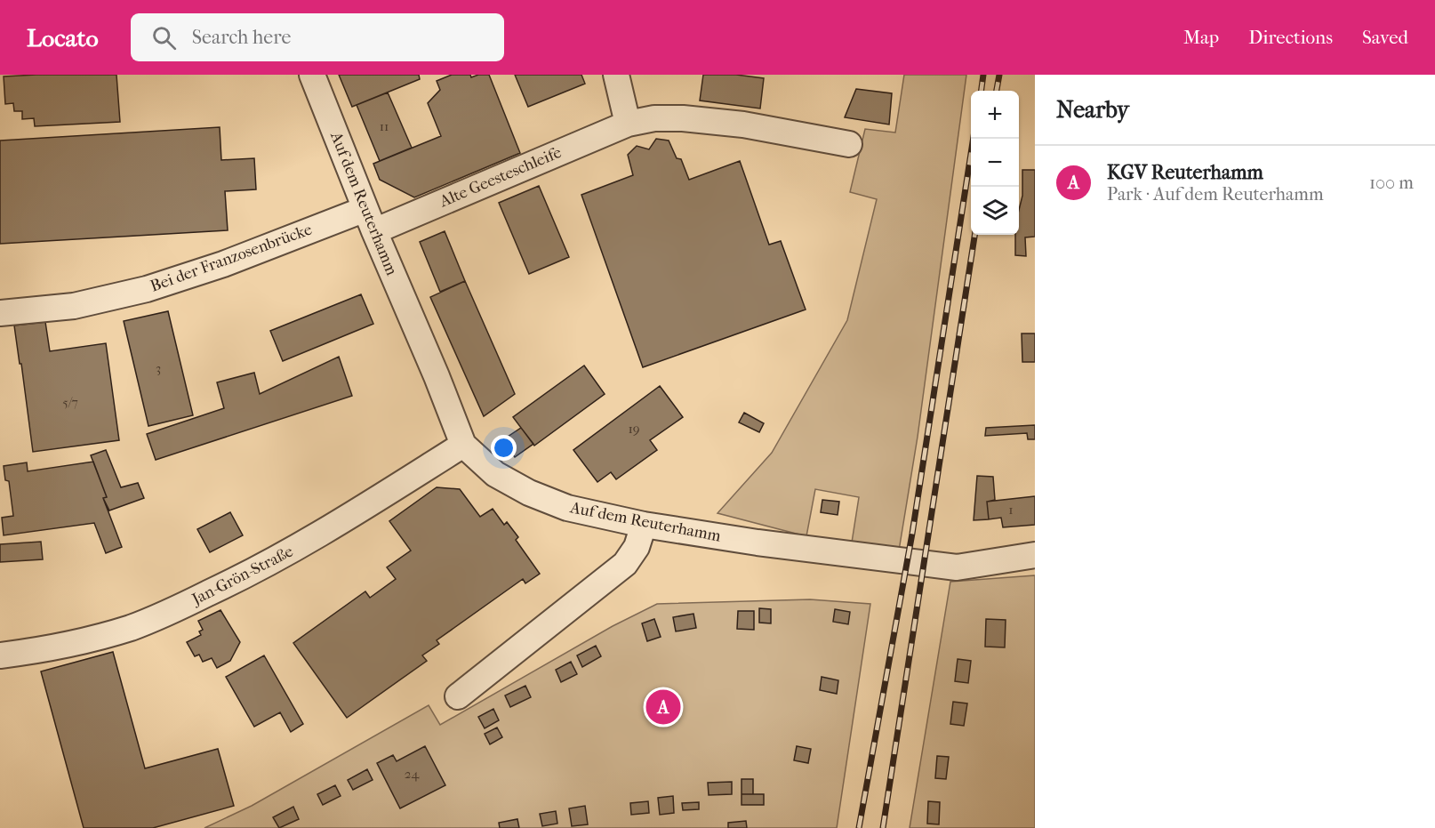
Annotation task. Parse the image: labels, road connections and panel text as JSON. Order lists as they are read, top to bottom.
{
  "streets": {
    "street": [
      "Alte Geesteschleife",
      "Auf dem Reuterhamm",
      "Bei der Franzosenbrücke",
      "Jan-Grön-Straße"
    ]
  },
  "crossings": [
    ["Alte Geesteschleife", "Auf dem Reuterhamm"],
    ["Alte Geesteschleife", "Bei der Franzosenbrücke"],
    ["Auf dem Reuterhamm", "Bei der Franzosenbrücke"],
    ["Auf dem Reuterhamm", "Jan-Grön-Straße"]
  ],
  "house_numbers": [
    "11",
    "3",
    "5/7",
    "19",
    "1",
    "24"
  ],
  "page": {
    "header": "Locato",
    "search": "Search here",
    "nav": ["Map", "Directions", "Saved"],
    "heading": "Nearby",
    "map_buttons": ["+", "−"],
    "list": [
      {
        "mark": "A",
        "name": "KGV Reuterhamm",
        "note": "Park · Auf dem Reuterhamm",
        "value": "100 m"
      }
    ],
    "pins": "A"
  }
}
